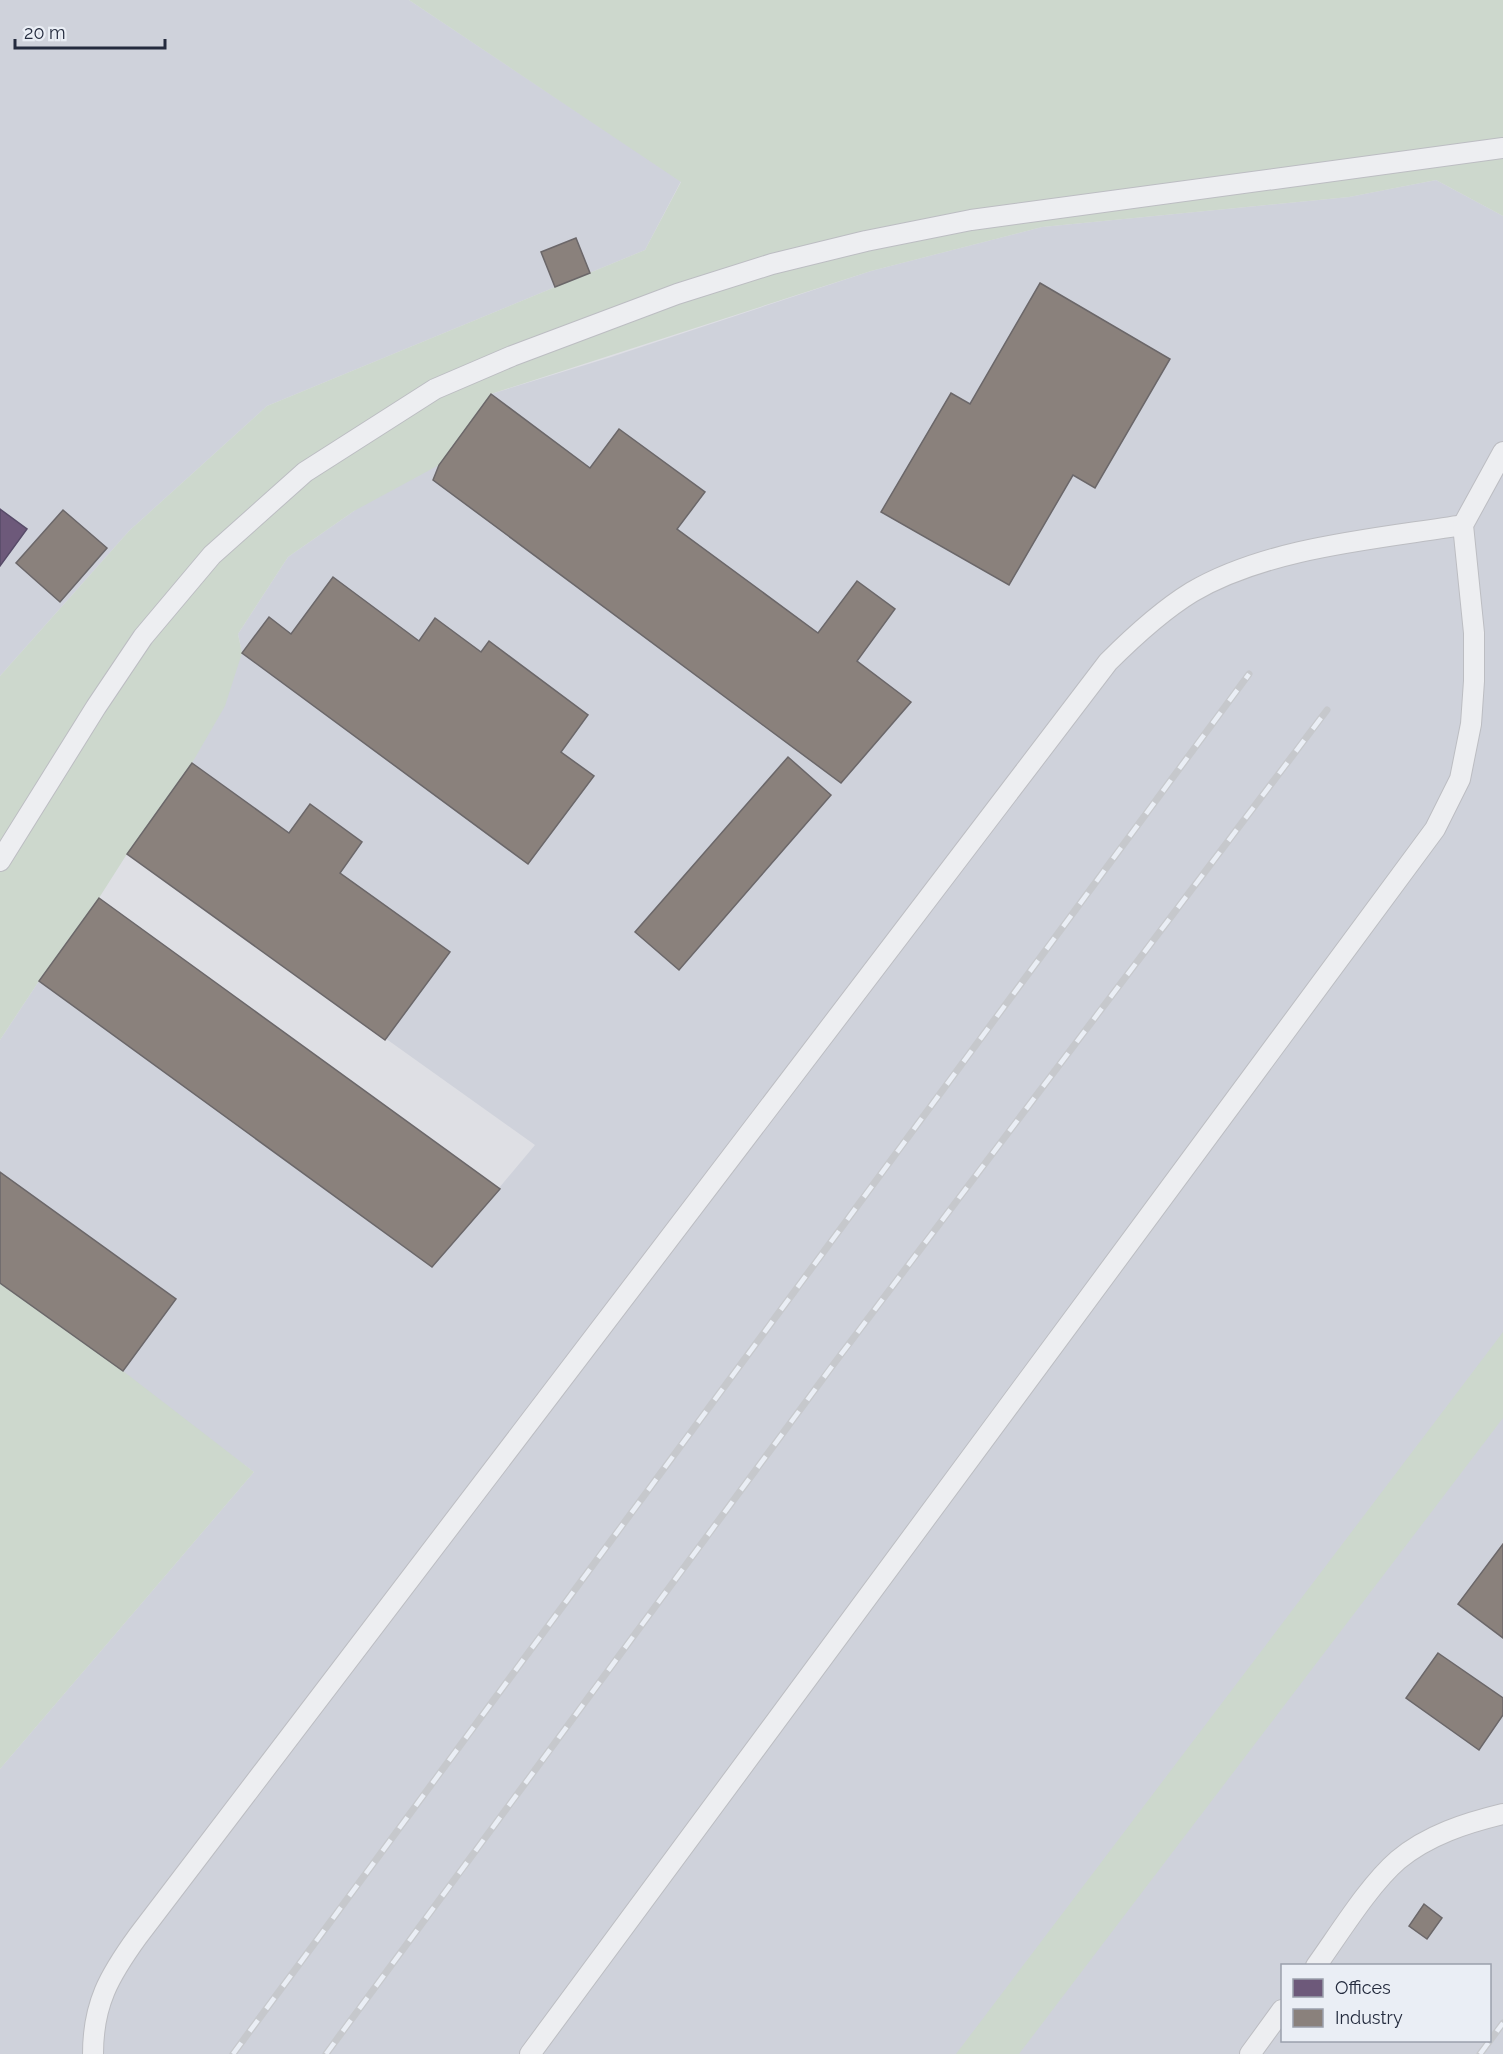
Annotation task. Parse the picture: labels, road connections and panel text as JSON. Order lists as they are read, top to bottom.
{
  "legend": ["Offices", "Industry"],
  "scale_bar": "20 m"
}
